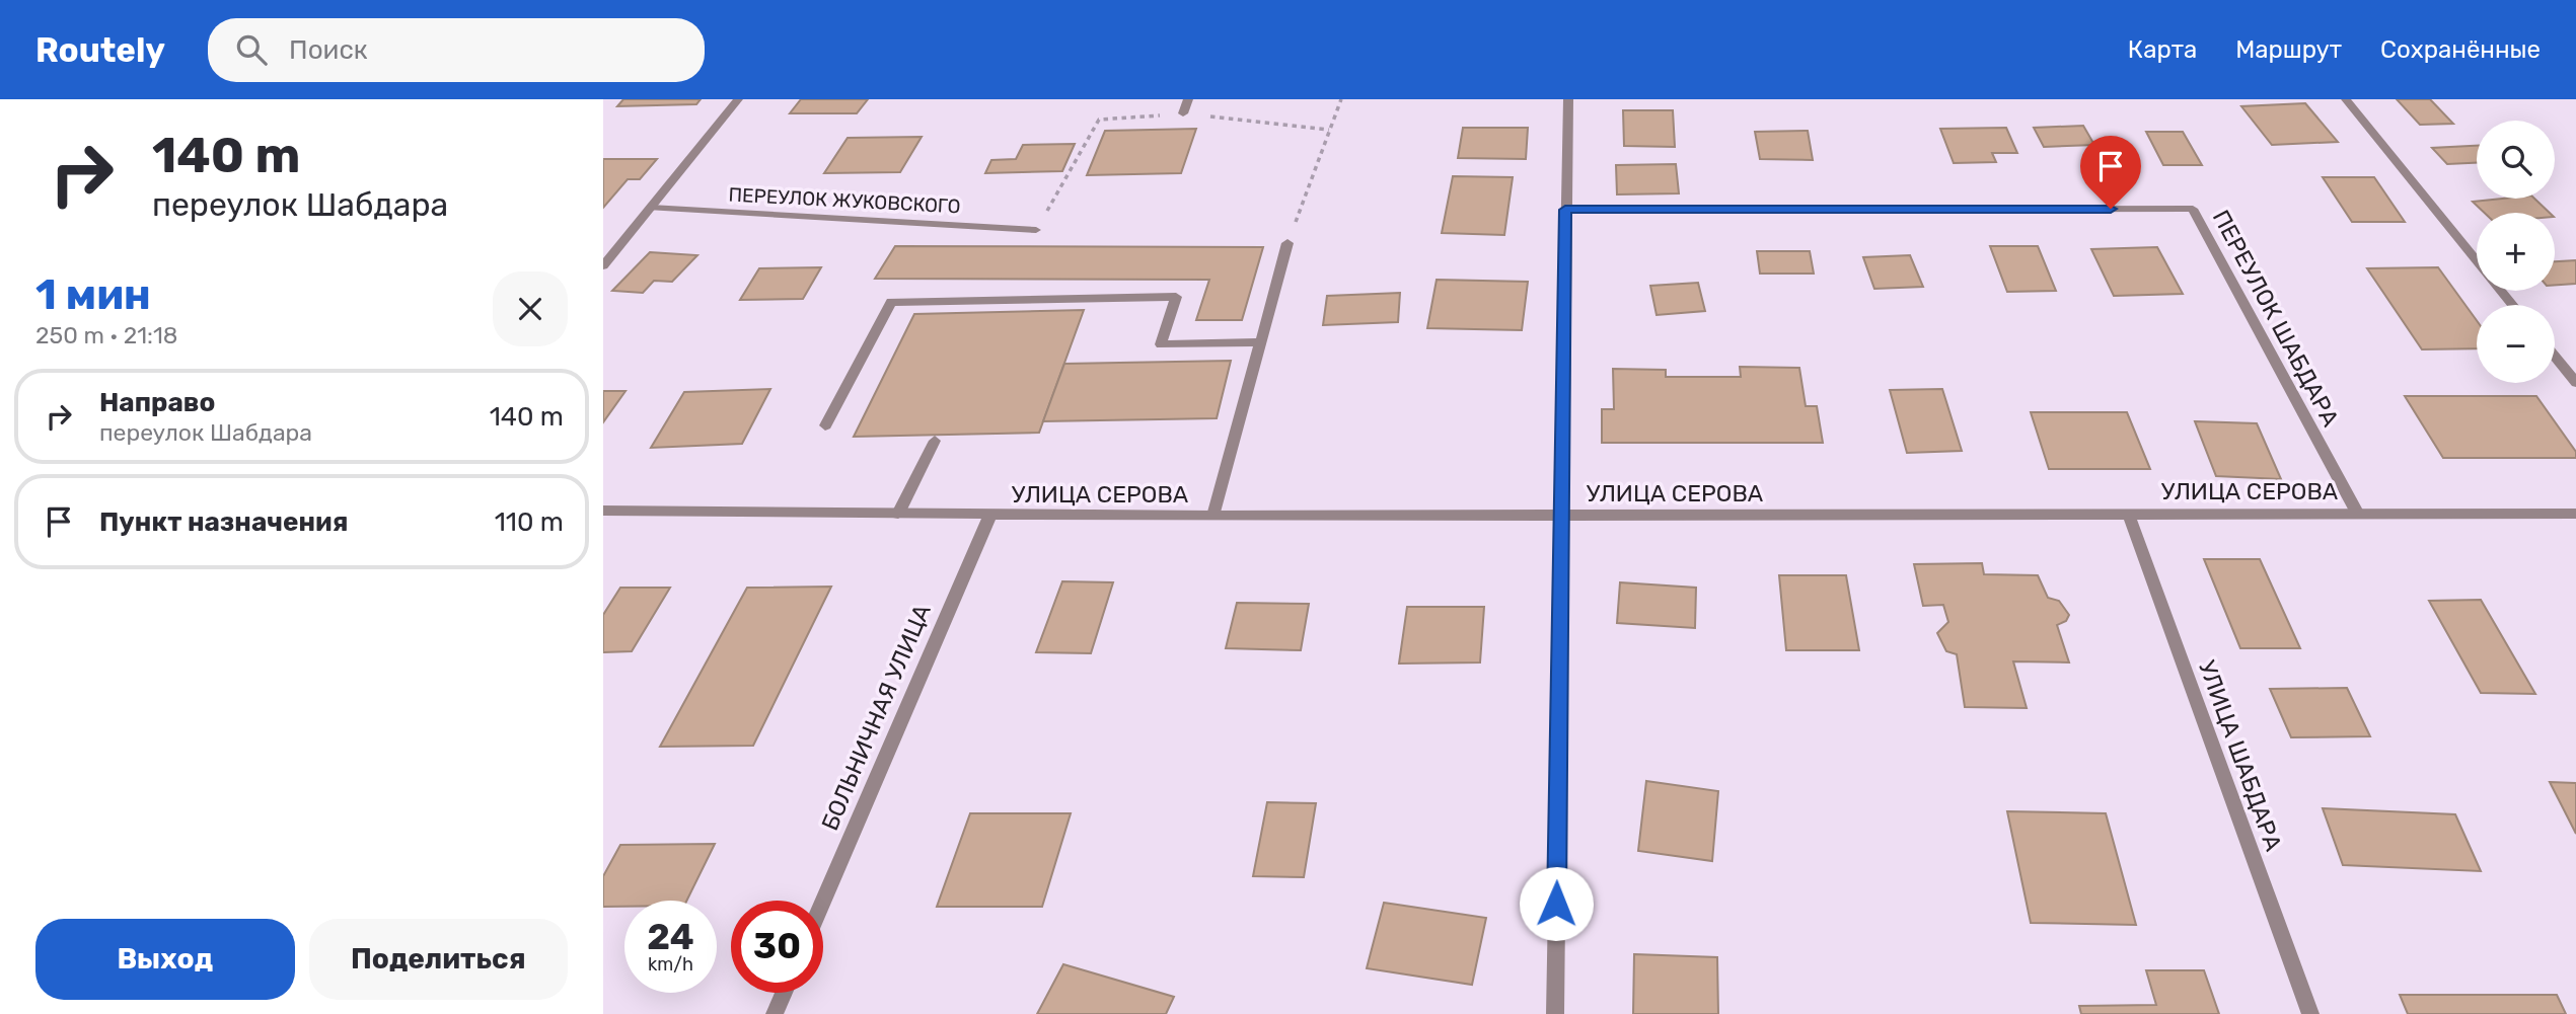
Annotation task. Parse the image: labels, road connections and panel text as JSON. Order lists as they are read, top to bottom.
{
  "streets": {
    "street": [
      "ПЕРЕУЛОК ЖУКОВСКОГО",
      "ПЕРЕУЛОК ШАБДАРА",
      "УЛИЦА СЕРОВА",
      "БОЛЬНИЧНАЯ УЛИЦА",
      "УЛИЦА ШАБДАРА"
    ]
  },
  "crossings": [
    ["ПЕРЕУЛОК ШАБДАРА", "УЛИЦА СЕРОВА"],
    ["УЛИЦА СЕРОВА", "БОЛЬНИЧНАЯ УЛИЦА"],
    ["УЛИЦА СЕРОВА", "УЛИЦА ШАБДАРА"]
  ],
  "page": {
    "header": "Routely",
    "search": "Поиск",
    "nav": ["Карта", "Маршрут", "Сохранённые"],
    "turn": ["140 m", "переулок Шабдара"],
    "map_buttons": ["+", "−"],
    "heading": ["1 мин", "250 m · 21:18"],
    "list": [
      {
        "name": "Направо",
        "note": "переулок Шабдара",
        "value": "140 m"
      },
      {
        "name": "Пункт назначения",
        "value": "110 m"
      }
    ],
    "speed": "24 km/h",
    "limit": "30",
    "buttons": ["Выход", "Поделиться"]
  }
}
